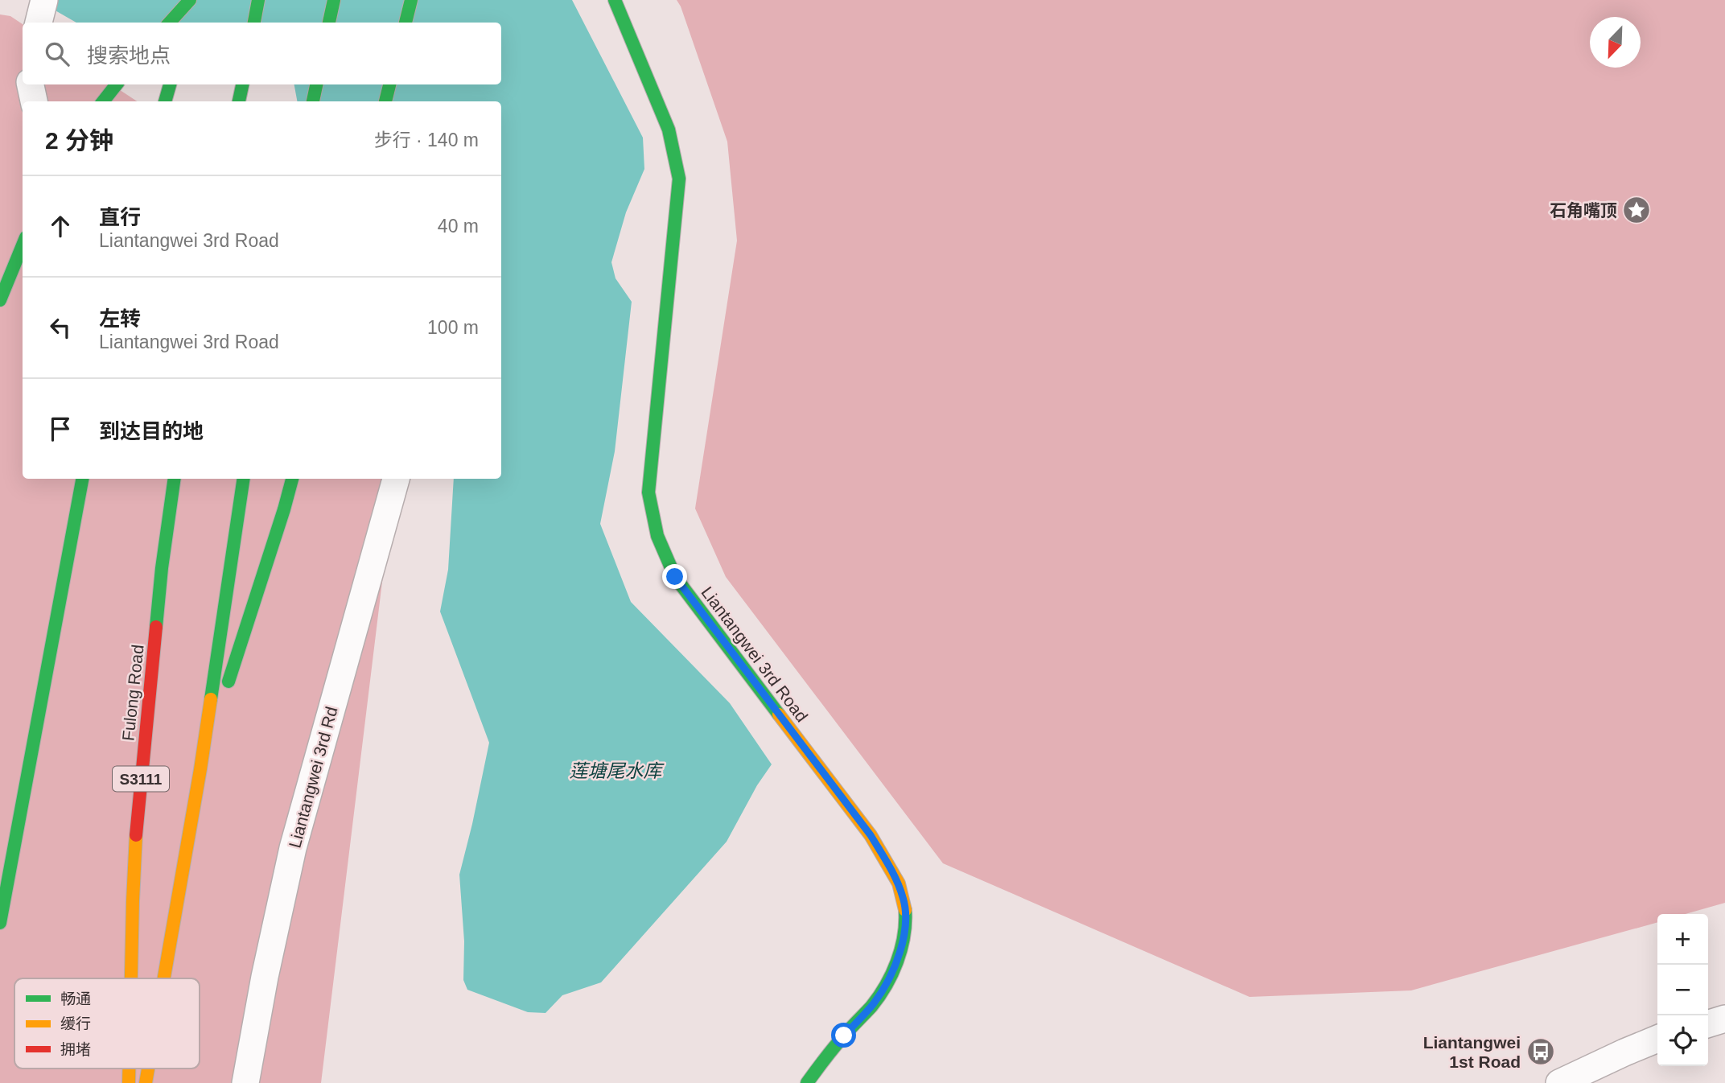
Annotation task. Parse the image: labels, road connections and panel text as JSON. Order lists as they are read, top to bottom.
{
  "streets": {
    "main road": ["Liantangwei 3rd Road", "Fulong Road", "S3111"],
    "street": ["Liantangwei 3rd Rd"]
  },
  "water": ["莲塘尾水库"],
  "places": {
    "place": ["石角嘴顶"],
    "bus stop": ["Liantangwei 1st Road"]
  },
  "legend": ["畅通", "缓行", "拥堵"],
  "north": "bottom left",
  "page": {
    "search": "搜索地点",
    "heading": ["2 分钟", "步行 · 140 m"],
    "list": [
      ["直行", "Liantangwei 3rd Road", "40 m"],
      ["左转", "Liantangwei 3rd Road", "100 m"],
      "到达目的地"
    ],
    "map_buttons": ["+", "−"]
  }
}
